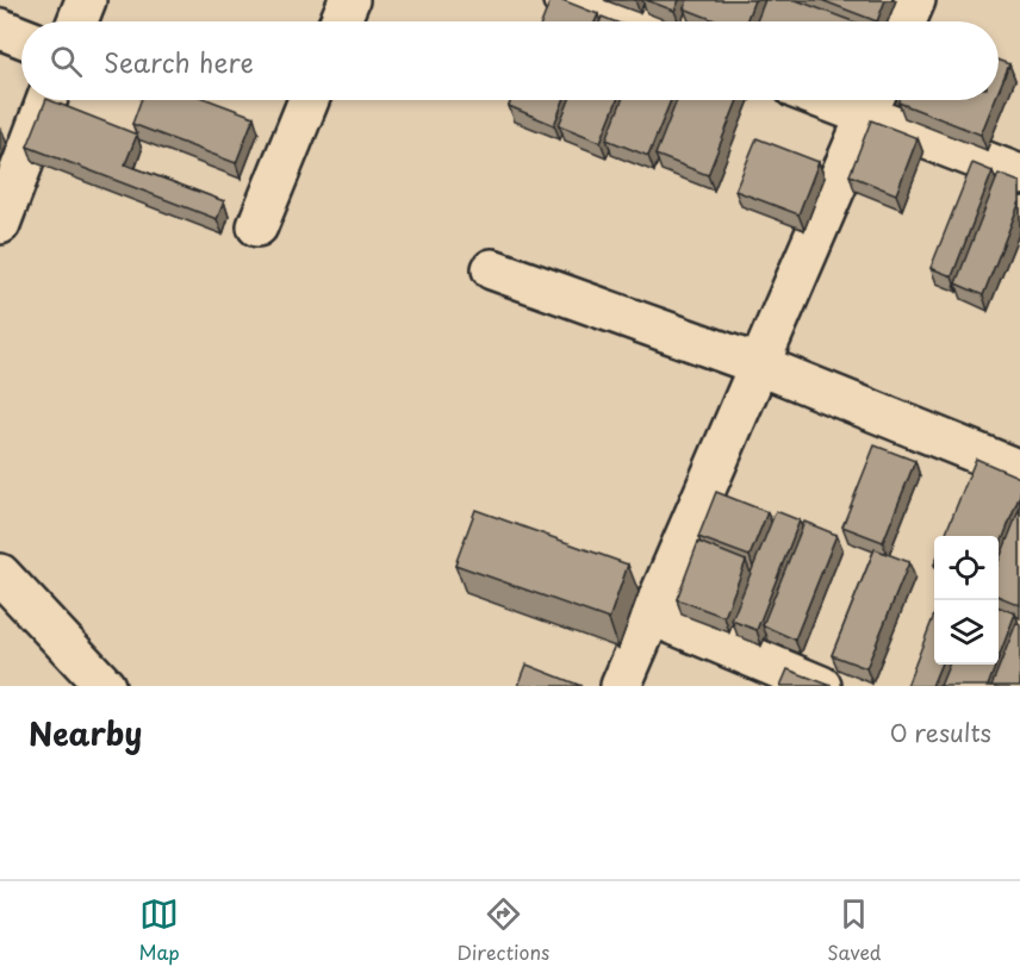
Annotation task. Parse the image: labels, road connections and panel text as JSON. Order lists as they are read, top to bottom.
{
  "page": {
    "search": "Search here",
    "heading": ["Nearby", "0 results"],
    "nav": ["Map", "Directions", "Saved"]
  }
}
